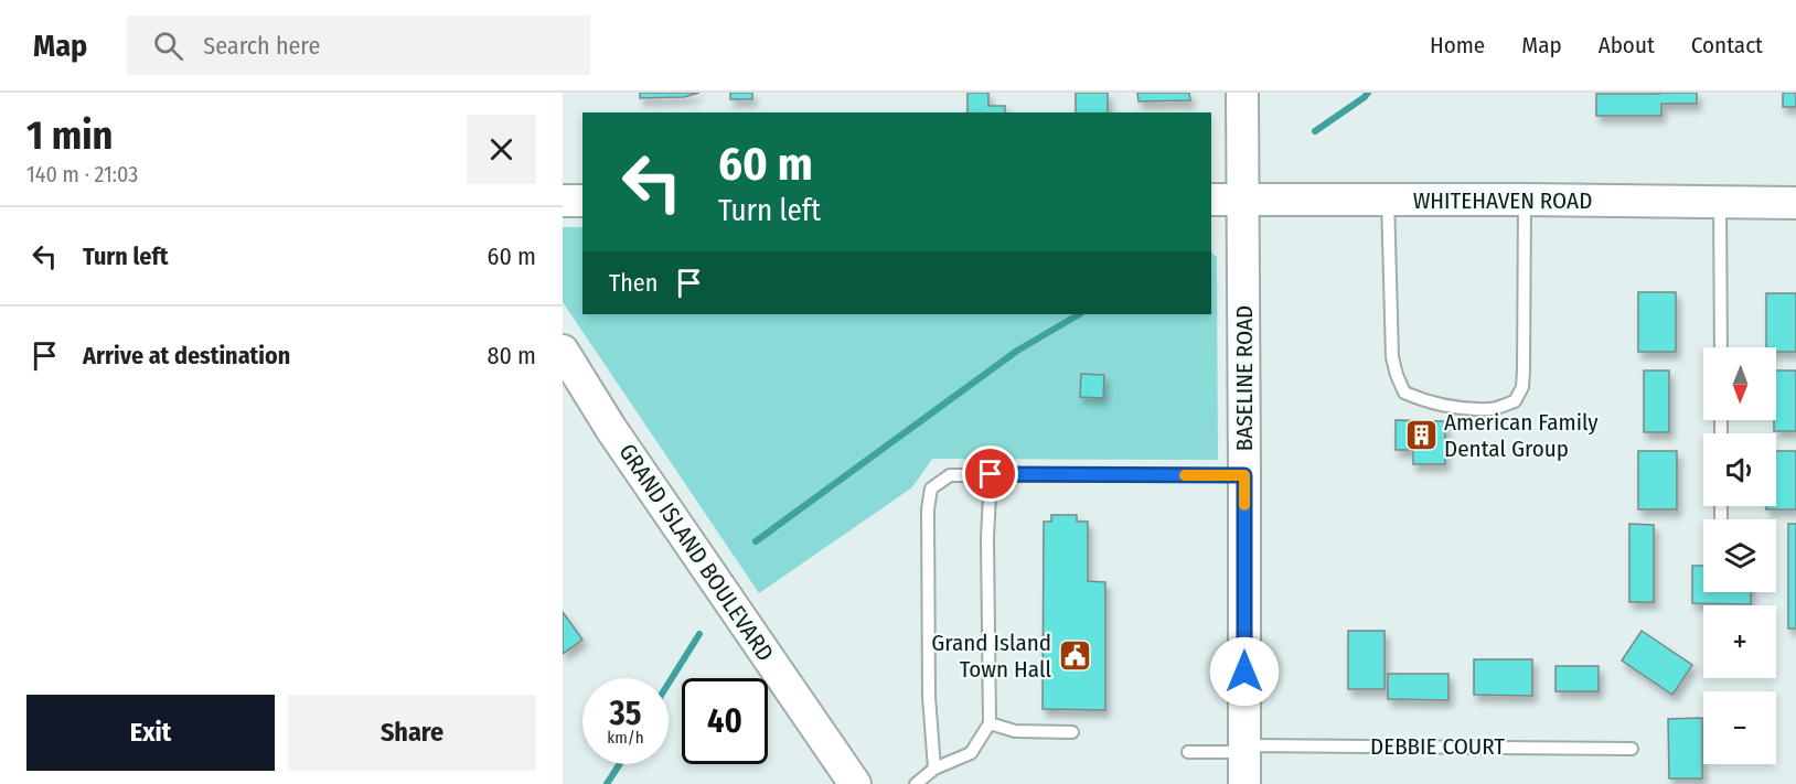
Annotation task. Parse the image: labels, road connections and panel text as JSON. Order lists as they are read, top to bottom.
{
  "streets": {
    "street": ["WHITEHAVEN ROAD", "BASELINE ROAD", "GRAND ISLAND BOULEVARD"],
    "lane": ["DEBBIE COURT"]
  },
  "crossings": [
    ["WHITEHAVEN ROAD", "BASELINE ROAD"],
    ["BASELINE ROAD", "DEBBIE COURT"]
  ],
  "places": {
    "building": ["American Family Dental Group"],
    "public building": ["Grand Island Town Hall"]
  },
  "north": "bottom",
  "page": {
    "header": "Map",
    "search": "Search here",
    "nav": [
      "Home",
      "Map",
      "About",
      "Contact"
    ],
    "heading": ["1 min", "140 m · 21:03"],
    "turn": ["60 m", "Turn left"],
    "list": [
      {
        "name": "Turn left",
        "value": "60 m"
      },
      {
        "name": "Arrive at destination",
        "value": "80 m"
      }
    ],
    "then": "Then",
    "map_buttons": ["+", "−"],
    "speed": "35 km/h",
    "limit": "40",
    "buttons": ["Exit", "Share"]
  }
}
